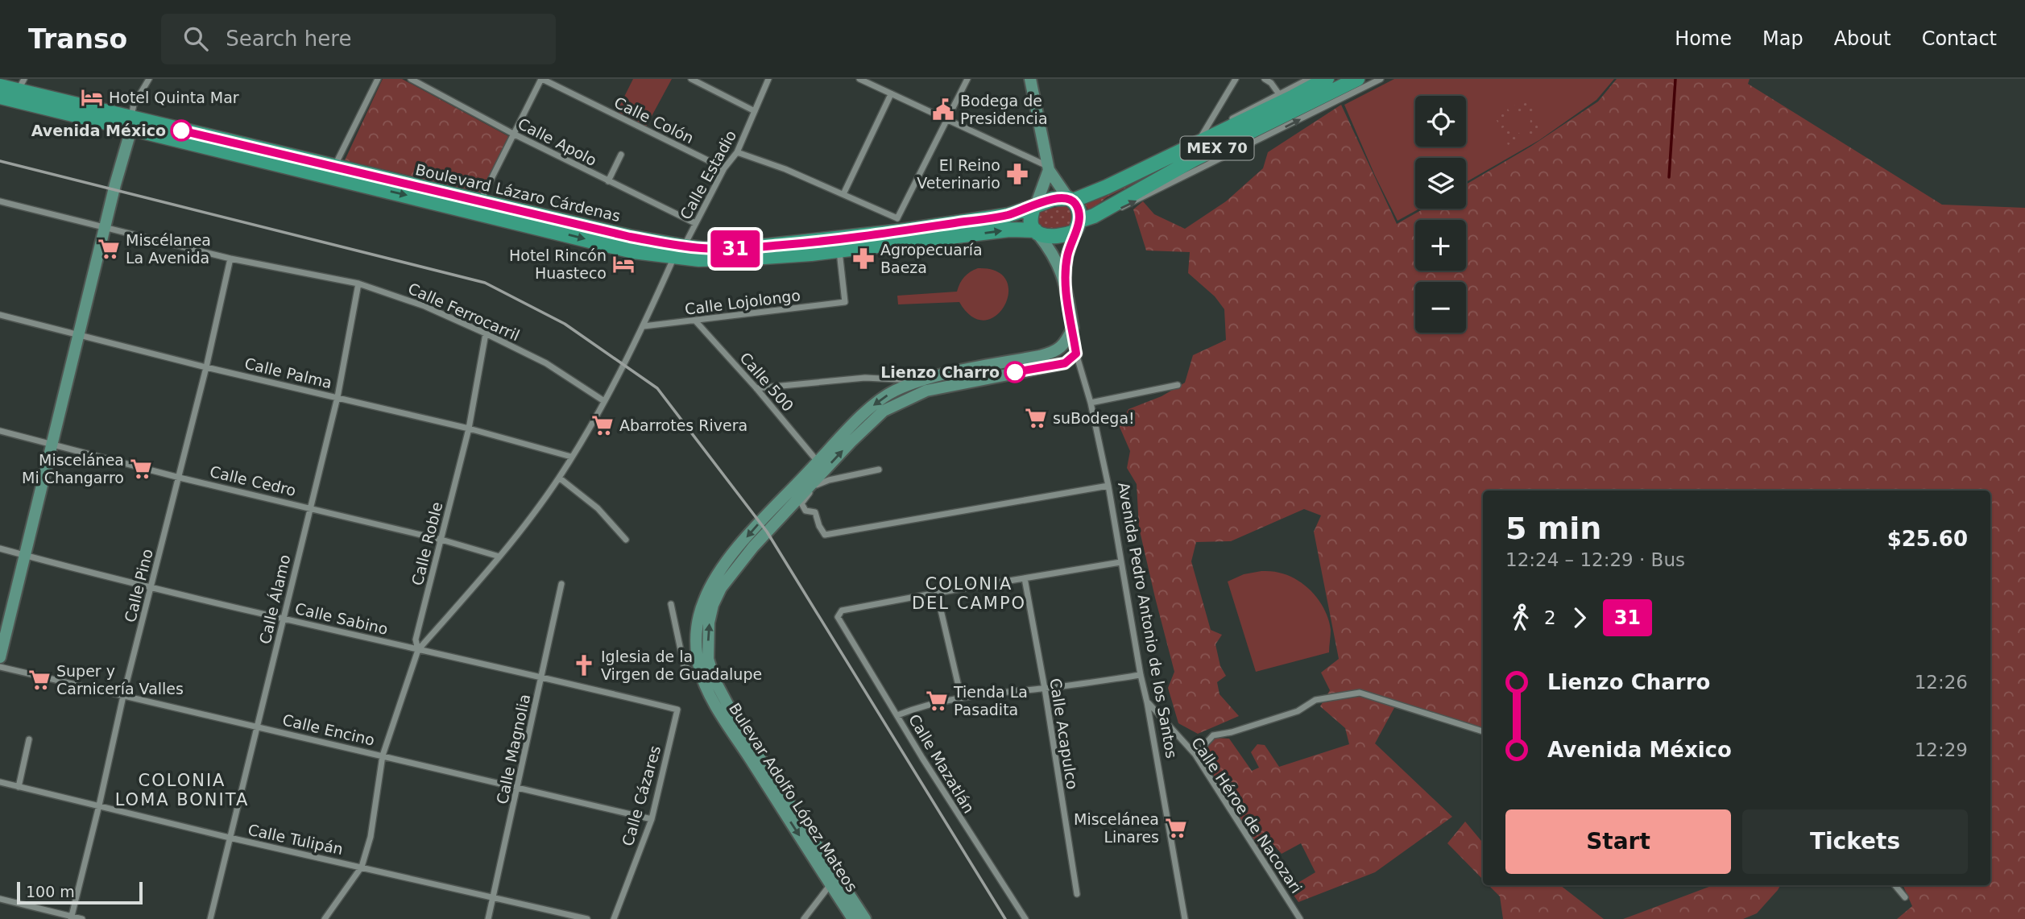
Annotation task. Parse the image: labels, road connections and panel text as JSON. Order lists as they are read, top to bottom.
{
  "streets": {
    "main road": ["MEX 70", "Boulevard Lázaro Cárdenas", "Bulevar Adolfo López Mateos"],
    "street": [
      "Calle Colón",
      "Calle Apolo",
      "Calle Estadio",
      "Calle Lojolongo",
      "Calle Ferrocarril",
      "Calle Palma",
      "Calle 500",
      "Calle Cedro",
      "Calle Roble",
      "Calle Pino",
      "Calle Álamo",
      "Calle Sabino",
      "Avenida Pedro Antonio de los Santos",
      "Calle Encino",
      "Calle Acapulco",
      "Calle Magnolia",
      "Calle Mazatlán",
      "Calle Cázares",
      "Calle Héroe de Nacozari",
      "Calle Tulipán"
    ]
  },
  "crossings": [
    ["Calle Colón", "Calle Estadio"],
    ["Calle Apolo", "Calle Estadio"],
    ["MEX 70", "Boulevard Lázaro Cárdenas"],
    ["Calle Estadio", "Boulevard Lázaro Cárdenas"],
    ["Calle Estadio", "Calle Lojolongo"],
    ["Calle Estadio", "Calle Ferrocarril"],
    ["Boulevard Lázaro Cárdenas", "Calle Lojolongo"],
    ["Calle Lojolongo", "Calle 500"],
    ["Calle Ferrocarril", "Calle Roble"],
    ["Calle Ferrocarril", "Calle Pino"],
    ["Calle Ferrocarril", "Calle Álamo"],
    ["Calle Palma", "Calle Roble"],
    ["Calle Palma", "Calle Pino"],
    ["Calle Palma", "Calle Álamo"],
    ["Calle 500", "Bulevar Adolfo López Mateos"],
    ["Calle Cedro", "Calle Roble"],
    ["Calle Cedro", "Calle Pino"],
    ["Calle Cedro", "Calle Álamo"],
    ["Calle Roble", "Calle Sabino"],
    ["Calle Roble", "Calle Encino"],
    ["Calle Pino", "Calle Sabino"],
    ["Calle Pino", "Calle Encino"],
    ["Calle Pino", "Calle Tulipán"],
    ["Calle Álamo", "Calle Sabino"],
    ["Calle Álamo", "Calle Encino"],
    ["Calle Álamo", "Calle Tulipán"],
    ["Calle Sabino", "Calle Magnolia"],
    ["Calle Sabino", "Calle Cázares"],
    ["Avenida Pedro Antonio de los Santos", "Calle Mazatlán"],
    ["Avenida Pedro Antonio de los Santos", "Bulevar Adolfo López Mateos"],
    ["Avenida Pedro Antonio de los Santos", "Calle Héroe de Nacozari"],
    ["Calle Encino", "Calle Magnolia"],
    ["Calle Encino", "Calle Cázares"],
    ["Calle Acapulco", "Calle Mazatlán"],
    ["Calle Magnolia", "Calle Tulipán"]
  ],
  "districts": ["COLONIA DEL CAMPO", "COLONIA LOMA BONITA"],
  "places": {
    "hotel": ["Hotel Quinta Mar", "Hotel Rincón Huasteco"],
    "public building": ["Bodega de Presidencia"],
    "other": ["Avenida México", "Lienzo Charro"],
    "pharmacy": ["El Reino Veterinario", "Agropecuaría Baeza"],
    "supermarket": [
      "Miscélanea La Avenida",
      "suBodega!",
      "Abarrotes Rivera",
      "Miscelánea Mi Changarro",
      "Super y Carnicería Valles",
      "Tienda La Pasadita",
      "Miscelánea Linares"
    ],
    "church": ["Iglesia de la Virgen de Guadalupe"]
  },
  "lines": ["bus line 31"],
  "scale_bar": "100 m",
  "page": {
    "header": "Transo",
    "search": "Search here",
    "nav": [
      "Home",
      "Map",
      "About",
      "Contact"
    ],
    "on_map": "31",
    "map_buttons": ["+", "−"],
    "heading": ["5 min", "12:24 – 12:29 · Bus", "$25.60"],
    "legs": ["2", "31"],
    "list": [
      {
        "name": "Lienzo Charro",
        "value": "12:26"
      },
      {
        "name": "Avenida México",
        "value": "12:29"
      }
    ],
    "buttons": ["Start", "Tickets"],
    "scale": "100 m"
  }
}
